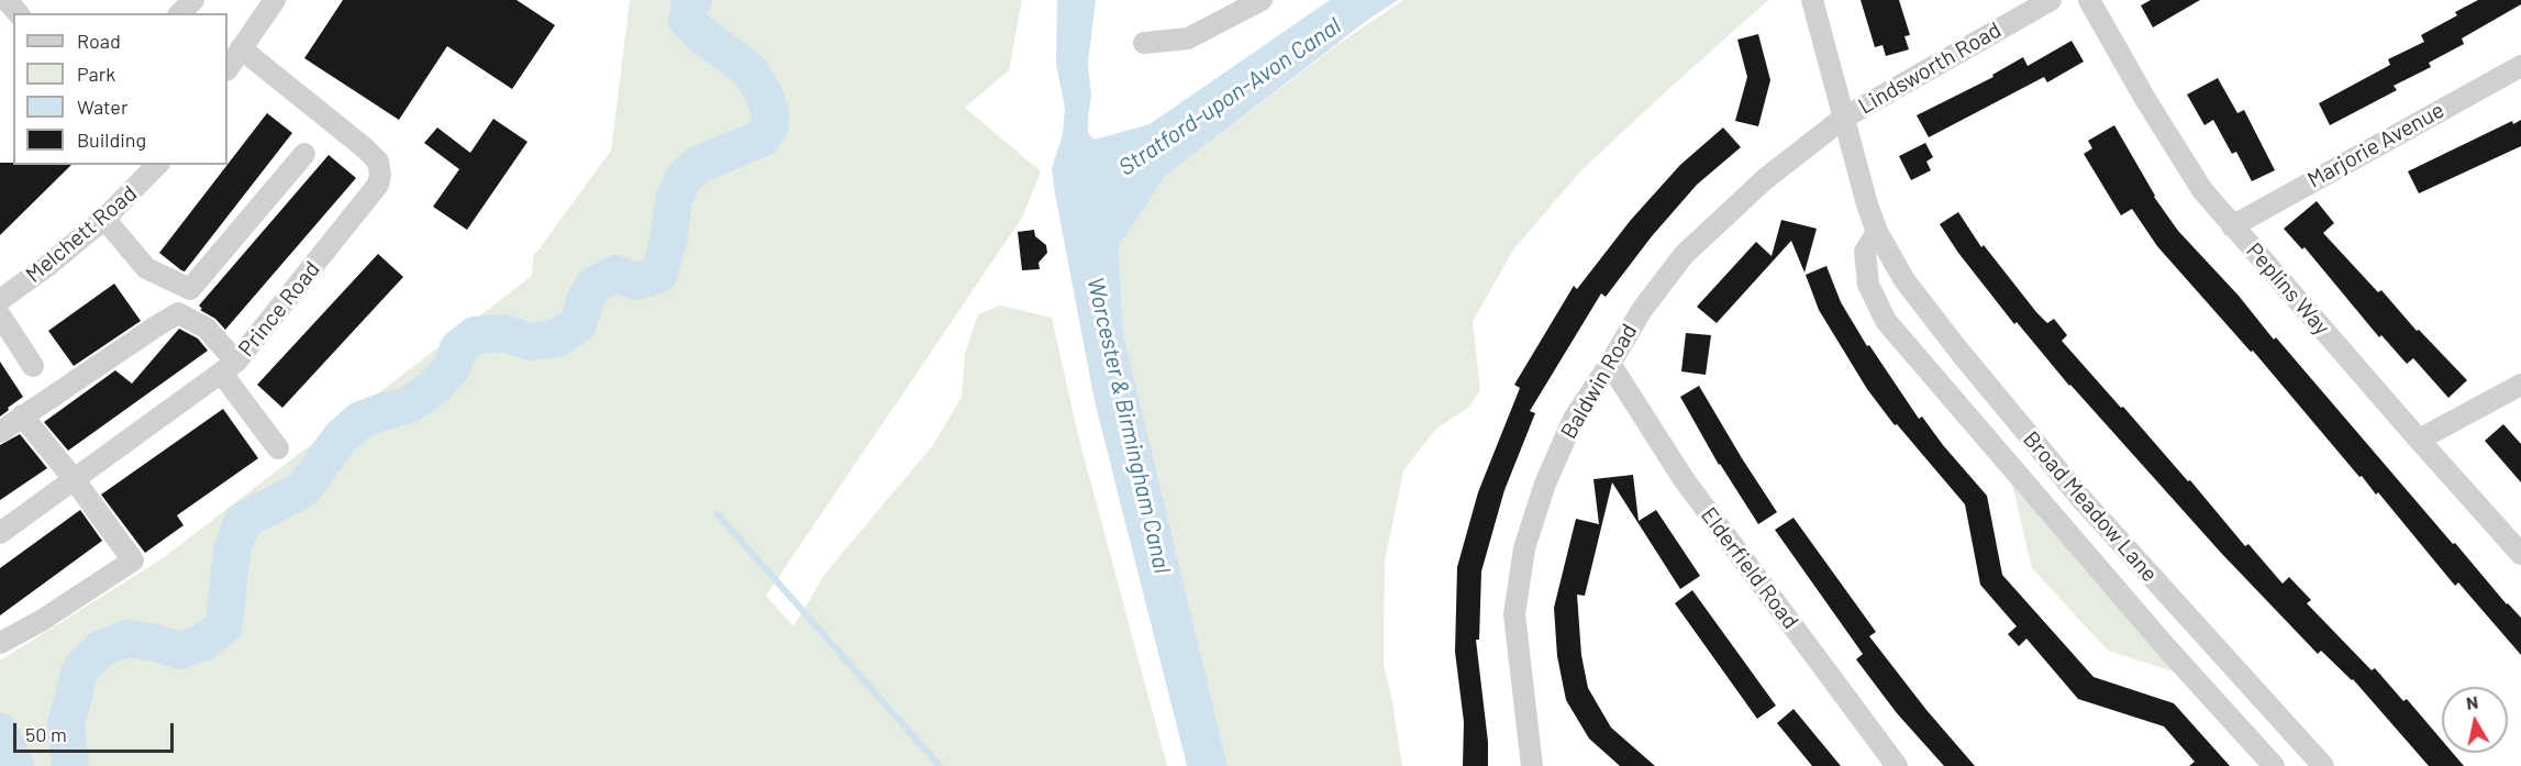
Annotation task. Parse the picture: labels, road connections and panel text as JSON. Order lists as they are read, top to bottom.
{
  "streets": {
    "street": [
      "Lindsworth Road",
      "Marjorie Avenue",
      "Melchett Road",
      "Peplins Way",
      "Prince Road",
      "Baldwin Road",
      "Broad Meadow Lane",
      "Elderfield Road"
    ]
  },
  "crossings": [
    ["Lindsworth Road", "Baldwin Road"],
    ["Lindsworth Road", "Broad Meadow Lane"],
    ["Marjorie Avenue", "Peplins Way"],
    ["Baldwin Road", "Broad Meadow Lane"],
    ["Baldwin Road", "Elderfield Road"]
  ],
  "water": ["Stratford-upon-Avon Canal", "Worcester & Birmingham Canal"],
  "legend": [
    "Road",
    "Park",
    "Water",
    "Building"
  ],
  "scale_bar": "50 m",
  "north": "top"
}
